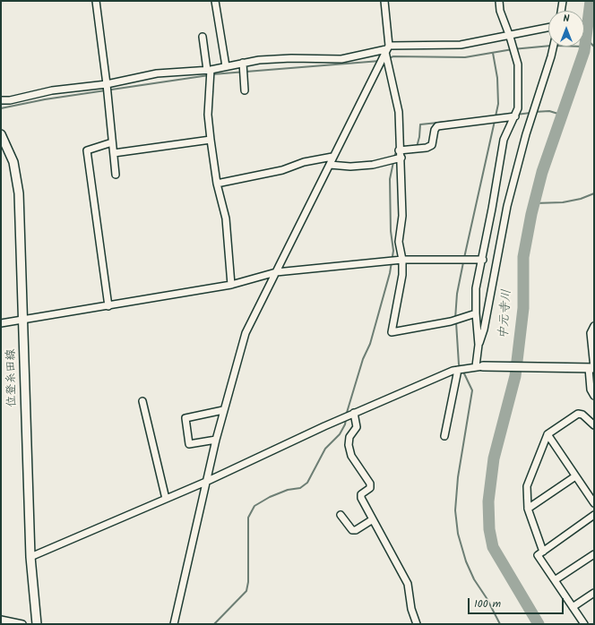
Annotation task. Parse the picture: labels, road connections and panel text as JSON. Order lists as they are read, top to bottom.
{
  "streets": {
    "main road": ["位登糸田線"]
  },
  "water": ["中元寺川"],
  "scale_bar": "100 m",
  "north": "top"
}
